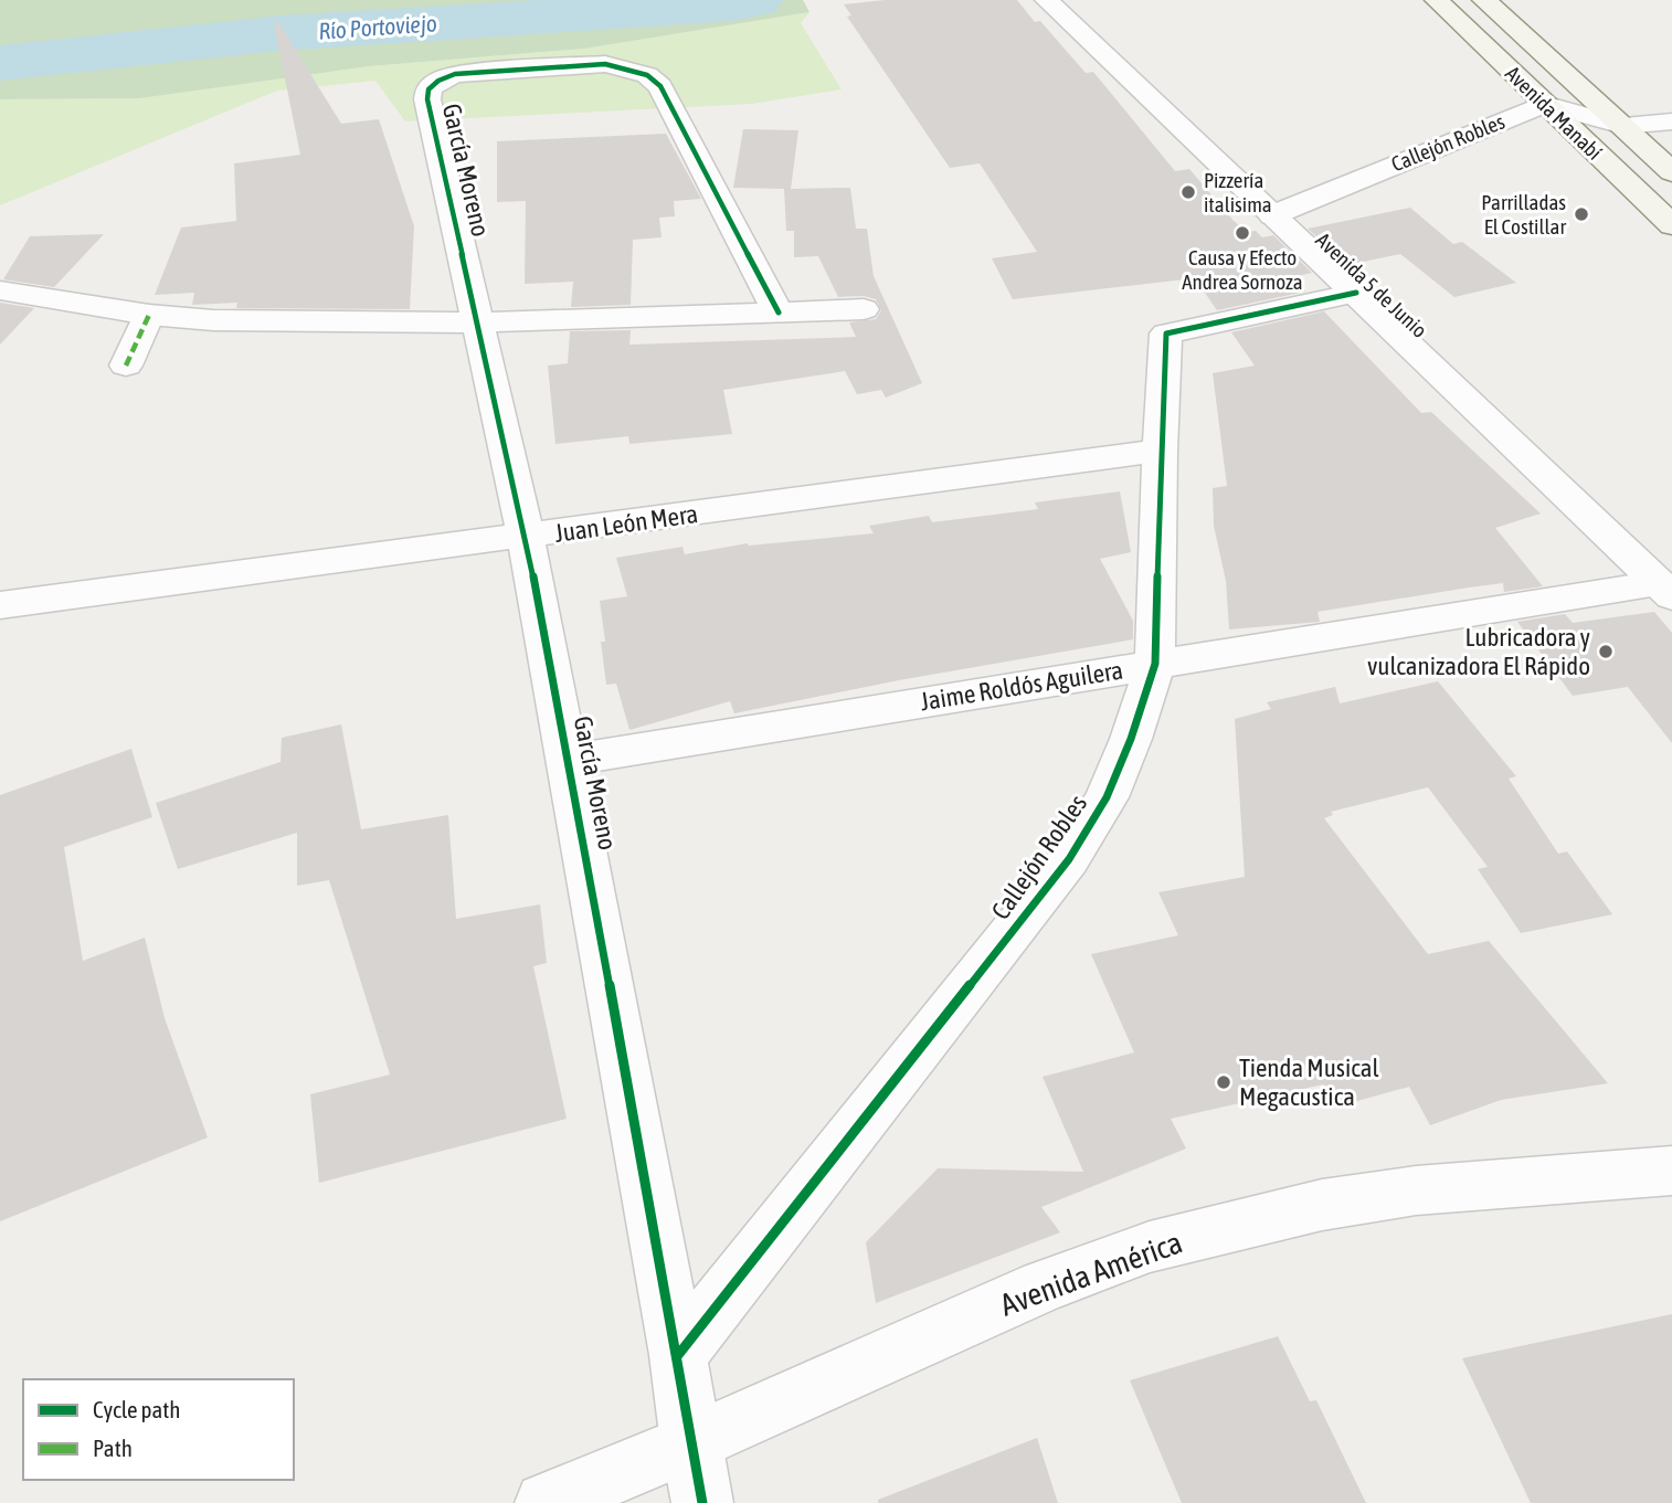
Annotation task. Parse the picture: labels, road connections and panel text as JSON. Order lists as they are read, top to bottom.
{
  "streets": {
    "main road": ["Avenida Manabí"],
    "street": [
      "Callejón Robles",
      "García Moreno",
      "Avenida 5 de Junio",
      "Juan León Mera",
      "Jaime Roldós Aguilera",
      "Avenida América"
    ]
  },
  "crossings": [
    ["Avenida Manabí", "Callejón Robles"],
    ["Callejón Robles", "García Moreno"],
    ["Callejón Robles", "Avenida 5 de Junio"],
    ["Callejón Robles", "Juan León Mera"],
    ["Callejón Robles", "Jaime Roldós Aguilera"],
    ["García Moreno", "Juan León Mera"],
    ["García Moreno", "Jaime Roldós Aguilera"],
    ["García Moreno", "Avenida América"],
    ["Avenida 5 de Junio", "Jaime Roldós Aguilera"]
  ],
  "water": ["Río Portoviejo"],
  "places": [
    "Pizzería italisima",
    "Parrilladas El Costillar",
    "Causa y Efecto Andrea Sornoza",
    "Lubricadora y vulcanizadora El Rápido",
    "Tienda Musical Megacustica"
  ],
  "legend": ["Cycle path", "Path"]
}
